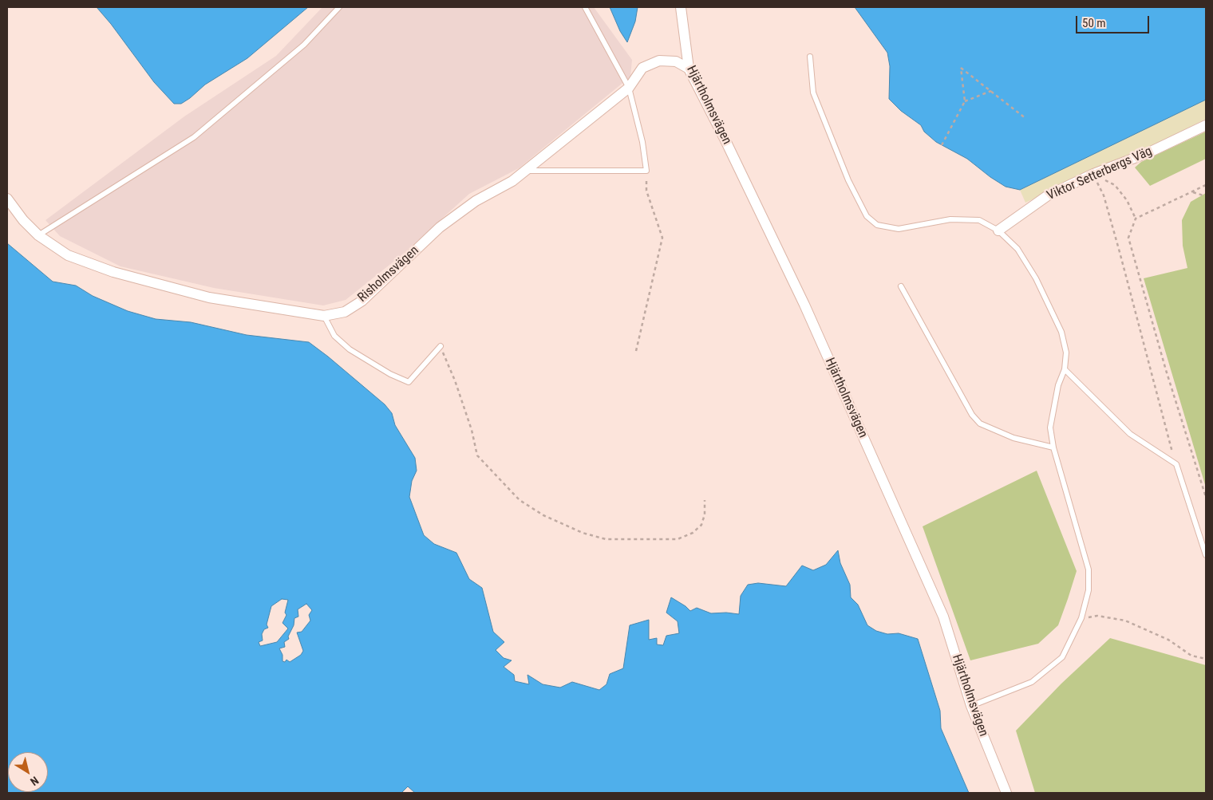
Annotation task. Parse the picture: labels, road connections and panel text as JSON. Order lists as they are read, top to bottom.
{
  "streets": {
    "street": ["Hjärtholmsvägen", "Viktor Setterbergs Väg", "Risholmsvägen"]
  },
  "crossings": [
    ["Hjärtholmsvägen", "Risholmsvägen"]
  ],
  "scale_bar": "50 m",
  "north": "bottom right"
}
